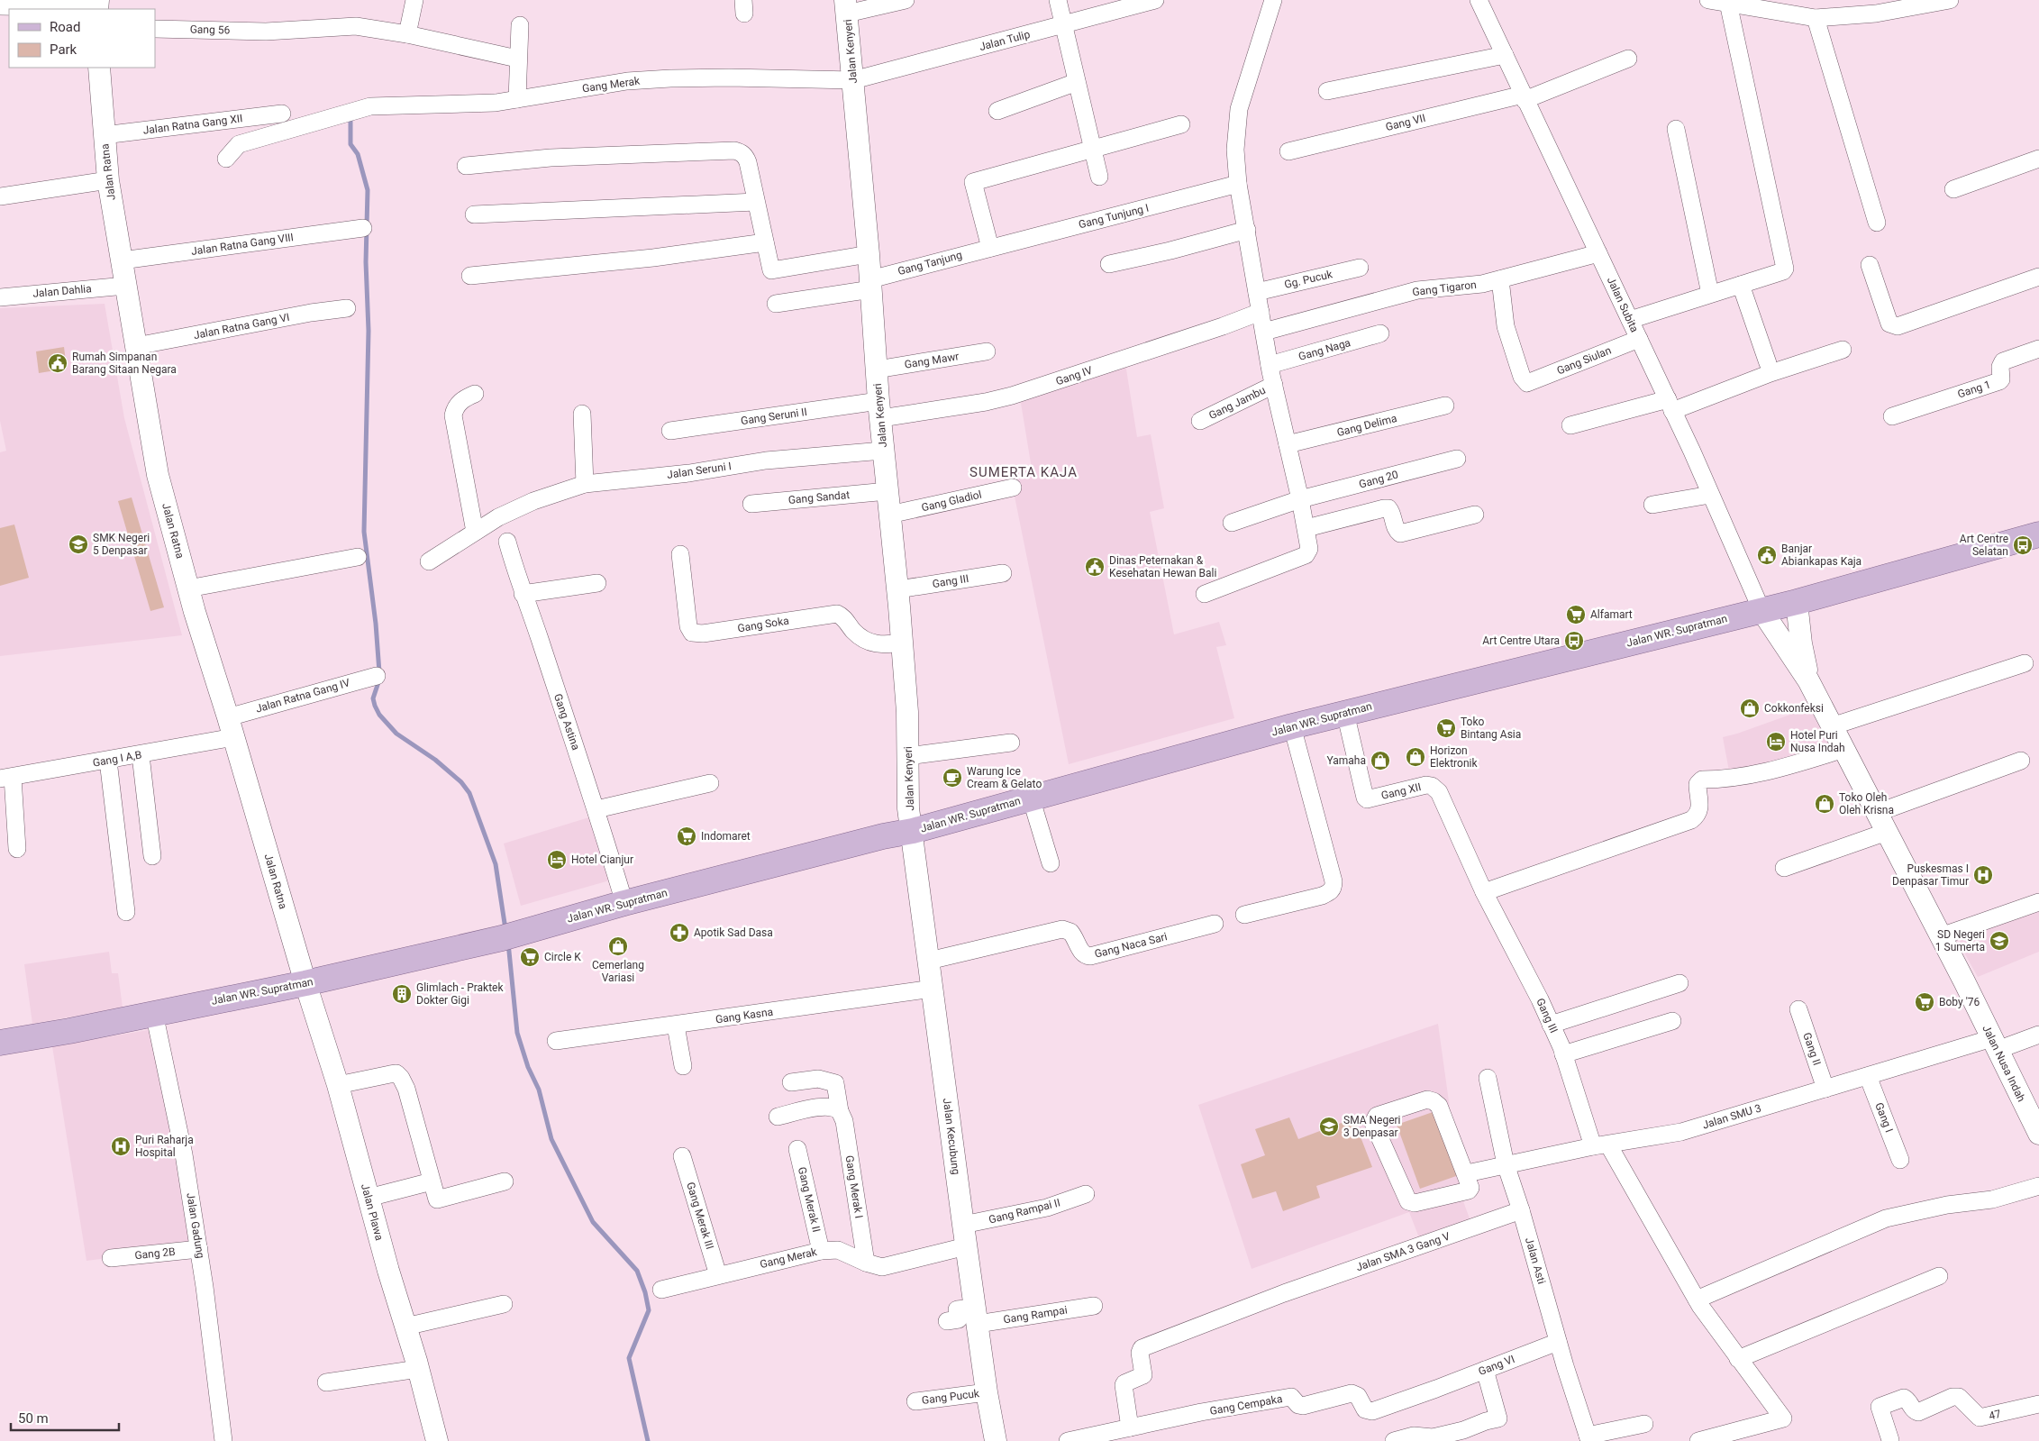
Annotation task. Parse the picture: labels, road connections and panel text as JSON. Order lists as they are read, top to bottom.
{
  "streets": {
    "main road": ["Jalan WR. Supratman"],
    "street": [
      "Gang 56",
      "Jalan Tulip",
      "Jalan Kenyeri",
      "Gang Merak",
      "Gang VII",
      "Jalan Ratna Gang XII",
      "Jalan Ratna",
      "Gang Tunjung I",
      "Jalan Ratna Gang VIII",
      "Gang Tanjung",
      "Gg. Pucuk",
      "Gang Tigaron",
      "Jalan Dahlia",
      "Jalan Subita",
      "Jalan Ratna Gang VI",
      "Gang Naga",
      "Gang Mawr",
      "Gang Siulan",
      "Gang IV",
      "Gang 1",
      "Gang Jambu",
      "Gang Seruni II",
      "Gang Delima",
      "Jalan Seruni I",
      "Gang 20",
      "Gang Sandat",
      "Gang Gladiol",
      "Gang III",
      "Gang Soka",
      "Jalan Ratna Gang IV",
      "Gang Astina",
      "Gang I A,B",
      "Gang XII",
      "Gang Naca Sari",
      "Gang Kasna",
      "Gang II",
      "Jalan Nusa Indah",
      "Jalan SMU 3",
      "Gang I",
      "Jalan Kecubung",
      "Gang Merak I",
      "Gang Merak II",
      "Gang Rampai II",
      "Jalan Plawa",
      "Gang Merak III",
      "Jalan Gadung",
      "Jalan SMA 3 Gang V",
      "Gang 2B",
      "Jalan Asti",
      "Gang Rampai",
      "Gang VI",
      "Gang Pucuk",
      "Gang Cempaka",
      "47"
    ]
  },
  "crossings": [
    ["Jalan Tulip", "Jalan Kenyeri"],
    ["Jalan Tulip", "Gang Merak"],
    ["Jalan Kenyeri", "Gang Merak"],
    ["Jalan Kenyeri", "Gang Tanjung"],
    ["Jalan Kenyeri", "Gang Mawr"],
    ["Jalan Kenyeri", "Gang IV"],
    ["Jalan Kenyeri", "Gang Seruni II"],
    ["Jalan Kenyeri", "Jalan Seruni I"],
    ["Jalan Kenyeri", "Gang Sandat"],
    ["Jalan Kenyeri", "Gang Gladiol"],
    ["Jalan Kenyeri", "Gang III"],
    ["Jalan Kenyeri", "Gang Soka"],
    ["Jalan Kenyeri", "Jalan WR. Supratman"],
    ["Jalan Kenyeri", "Jalan Kecubung"],
    ["Gang Merak", "Jalan Kecubung"],
    ["Gang Merak", "Gang Merak I"],
    ["Gang Merak", "Gang Merak II"],
    ["Gang Merak", "Gang Merak III"],
    ["Gang VII", "Jalan Subita"],
    ["Jalan Ratna Gang XII", "Jalan Ratna"],
    ["Jalan Ratna", "Jalan Ratna Gang VIII"],
    ["Jalan Ratna", "Jalan Dahlia"],
    ["Jalan Ratna", "Jalan Ratna Gang VI"],
    ["Jalan Ratna", "Jalan WR. Supratman"],
    ["Jalan Ratna", "Jalan Ratna Gang IV"],
    ["Jalan Ratna", "Gang I A,B"],
    ["Jalan Ratna", "Jalan Plawa"],
    ["Gang Tunjung I", "Gang Tanjung"],
    ["Gang Tigaron", "Jalan Subita"],
    ["Gang Tigaron", "Gang Siulan"],
    ["Jalan Subita", "Gang Siulan"],
    ["Jalan Subita", "Jalan WR. Supratman"],
    ["Jalan Subita", "Jalan Nusa Indah"],
    ["Gang IV", "Gang Seruni II"],
    ["Gang III", "Gang XII"],
    ["Gang III", "Jalan SMU 3"],
    ["Jalan WR. Supratman", "Gang Astina"],
    ["Jalan WR. Supratman", "Gang XII"],
    ["Jalan WR. Supratman", "Jalan Nusa Indah"],
    ["Jalan WR. Supratman", "Jalan Kecubung"],
    ["Jalan WR. Supratman", "Jalan Plawa"],
    ["Jalan WR. Supratman", "Jalan Gadung"],
    ["Gang Naca Sari", "Jalan Kecubung"],
    ["Gang Kasna", "Jalan Kecubung"],
    ["Gang II", "Jalan SMU 3"],
    ["Jalan Nusa Indah", "Jalan SMU 3"],
    ["Jalan SMU 3", "Gang I"],
    ["Jalan SMU 3", "Jalan Asti"],
    ["Jalan Kecubung", "Gang Rampai II"],
    ["Jalan Kecubung", "Gang Rampai"],
    ["Jalan Kecubung", "Gang Pucuk"],
    ["Jalan Gadung", "Gang 2B"],
    ["Jalan SMA 3 Gang V", "Jalan Asti"],
    ["Jalan SMA 3 Gang V", "Gang Cempaka"],
    ["Jalan Asti", "Gang VI"],
    ["Gang VI", "Gang Cempaka"]
  ],
  "districts": ["SUMERTA KAJA"],
  "places": {
    "public building": ["Rumah Simpanan Barang Sitaan Negara", "Banjar Abiankapas Kaja", "Dinas Peternakan & Kesehatan Hewan Bali"],
    "school or university": ["SMK Negeri 5 Denpasar", "SD Negeri 1 Sumerta", "SMA Negeri 3 Denpasar"],
    "bus stop": ["Art Centre Selatan", "Art Centre Utara"],
    "supermarket": [
      "Alfamart",
      "Toko Bintang Asia",
      "Indomaret",
      "Circle K",
      "Boby '76"
    ],
    "shop": [
      "Cokkonfeksi",
      "Horizon Elektronik",
      "Yamaha",
      "Toko Oleh Oleh Krisna",
      "Cemerlang Variasi"
    ],
    "hotel": ["Hotel Puri Nusa Indah", "Hotel Cianjur"],
    "cafe": ["Warung Ice Cream & Gelato"],
    "hospital": ["Puskesmas I Denpasar Timur", "Puri Raharja Hospital"],
    "pharmacy": ["Apotik Sad Dasa"],
    "building": ["Glimlach - Praktek Dokter Gigi"]
  },
  "legend": ["Road", "Park"],
  "scale_bar": "50 m"
}
